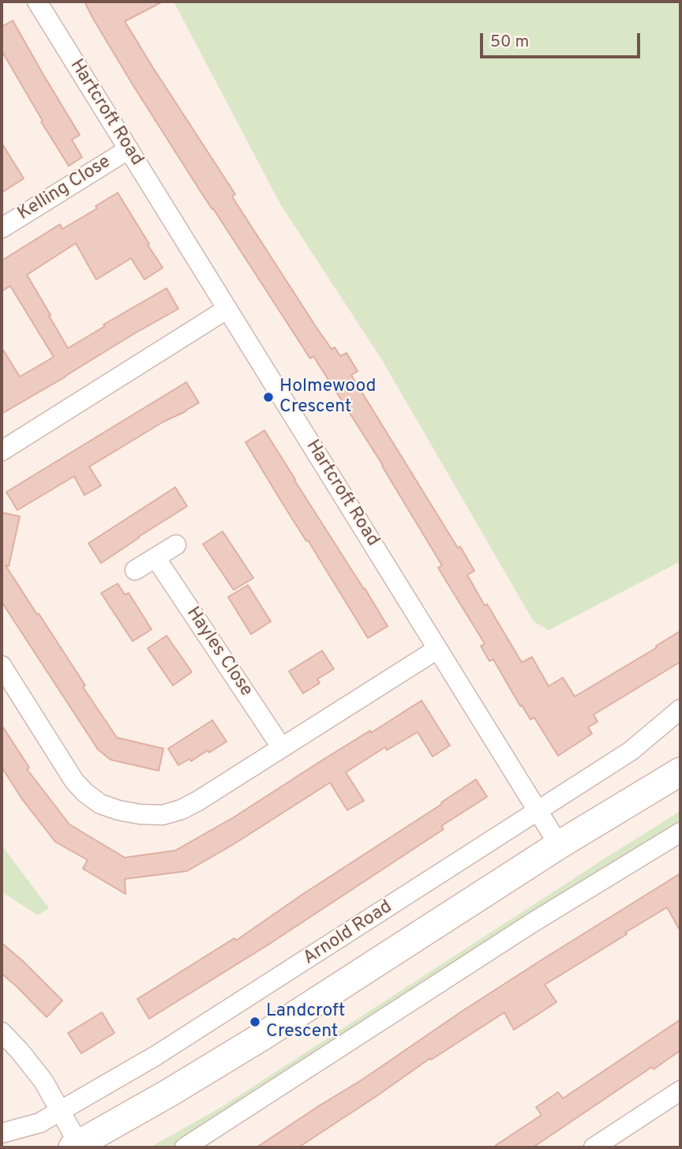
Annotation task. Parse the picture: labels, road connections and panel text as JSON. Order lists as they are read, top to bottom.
{
  "streets": {
    "street": [
      "Hartcroft Road",
      "Kelling Close",
      "Hayles Close",
      "Arnold Road"
    ]
  },
  "crossings": [
    ["Hartcroft Road", "Kelling Close"],
    ["Hartcroft Road", "Arnold Road"]
  ],
  "places": ["Holmewood Crescent", "Landcroft Crescent"],
  "scale_bar": "50 m"
}
